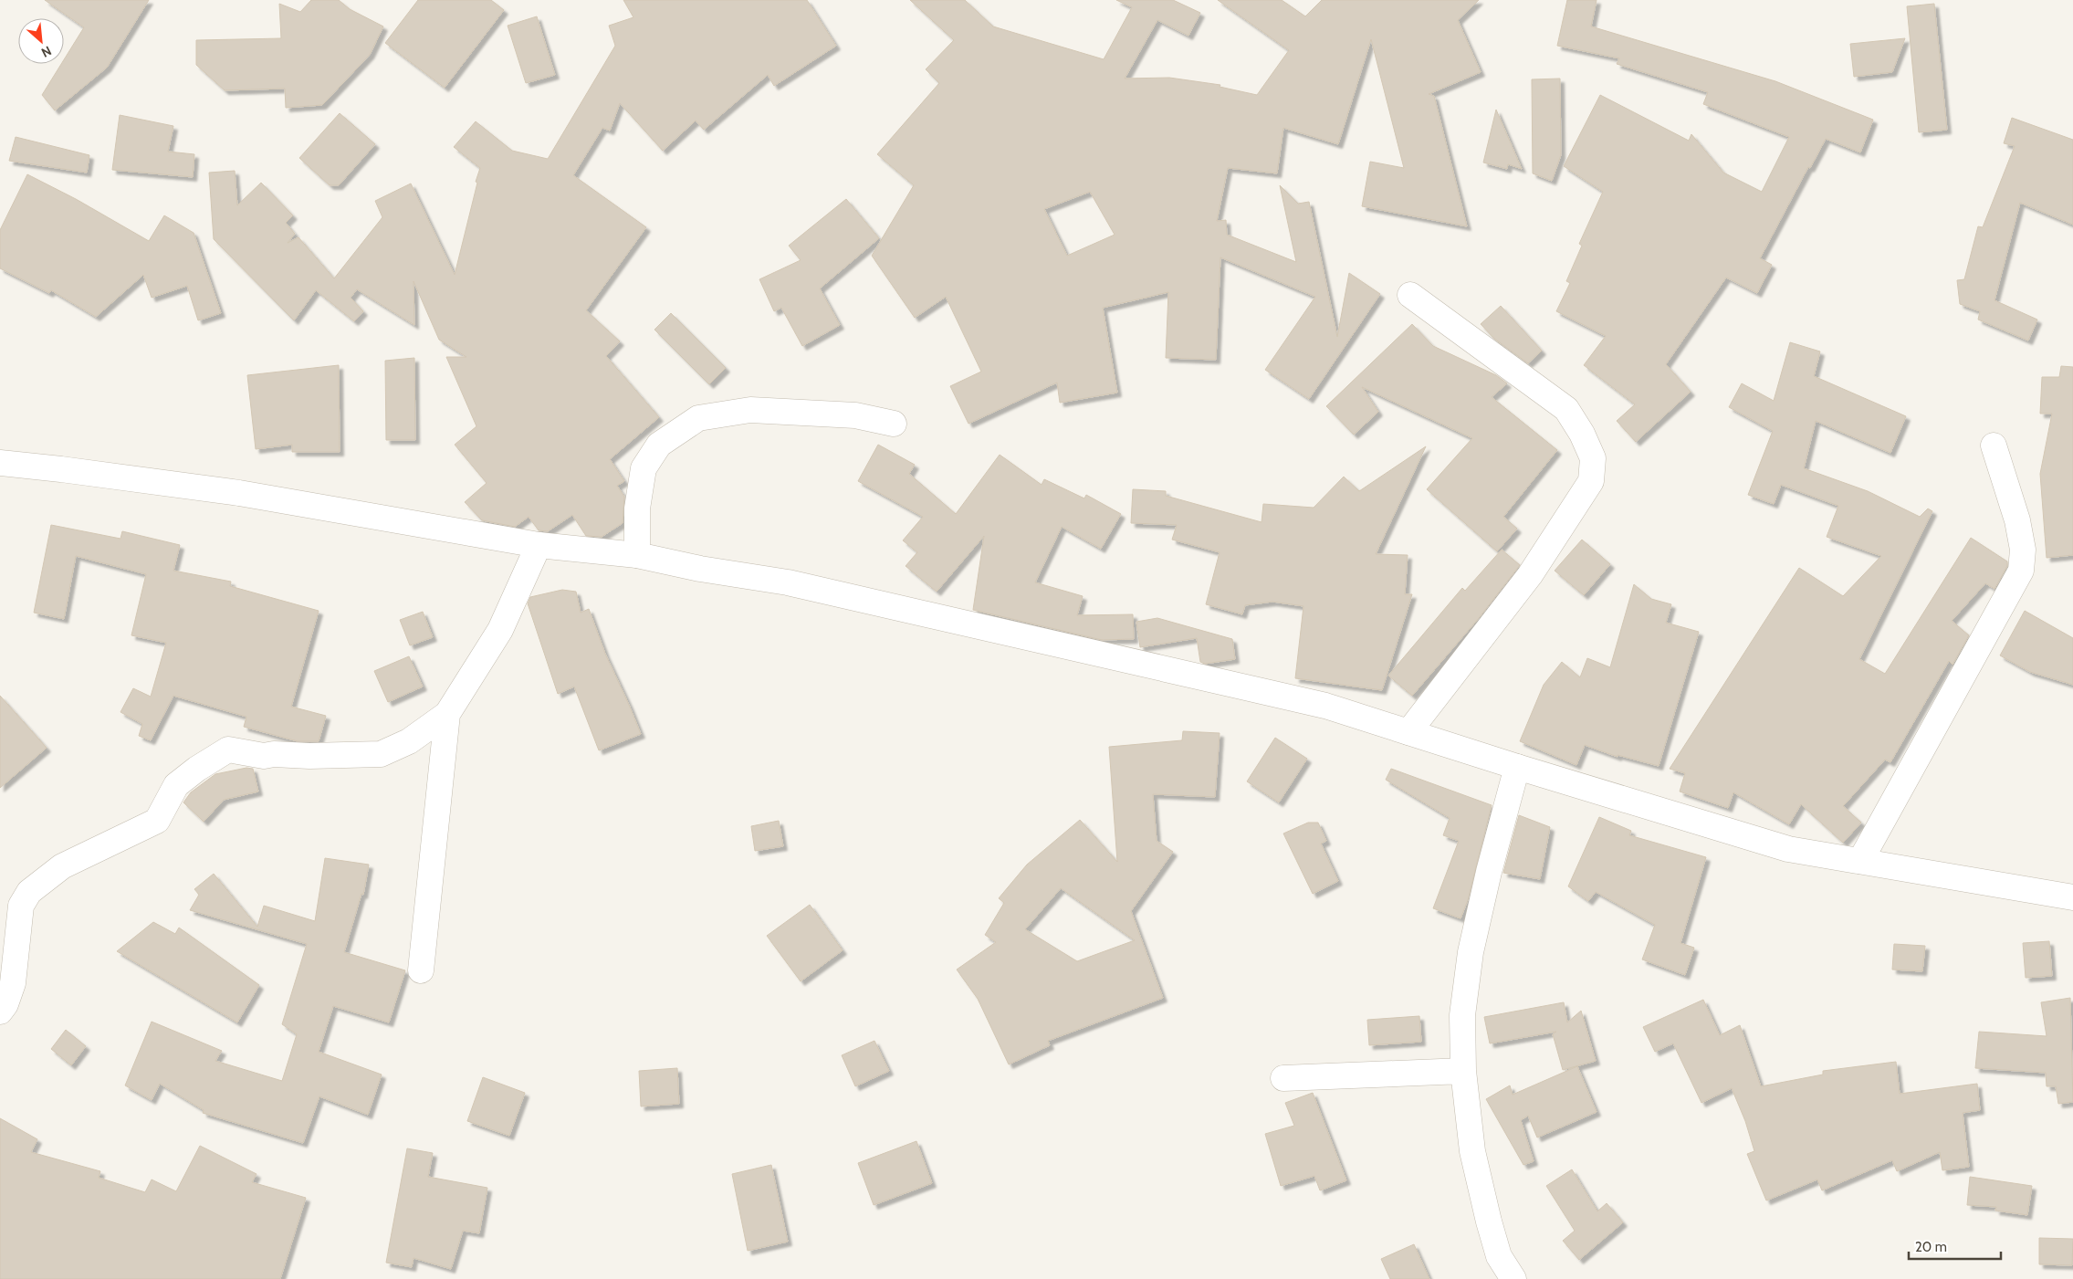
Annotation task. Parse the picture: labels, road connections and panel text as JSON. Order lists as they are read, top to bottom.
{
  "scale_bar": "20 m",
  "north": "bottom right"
}
